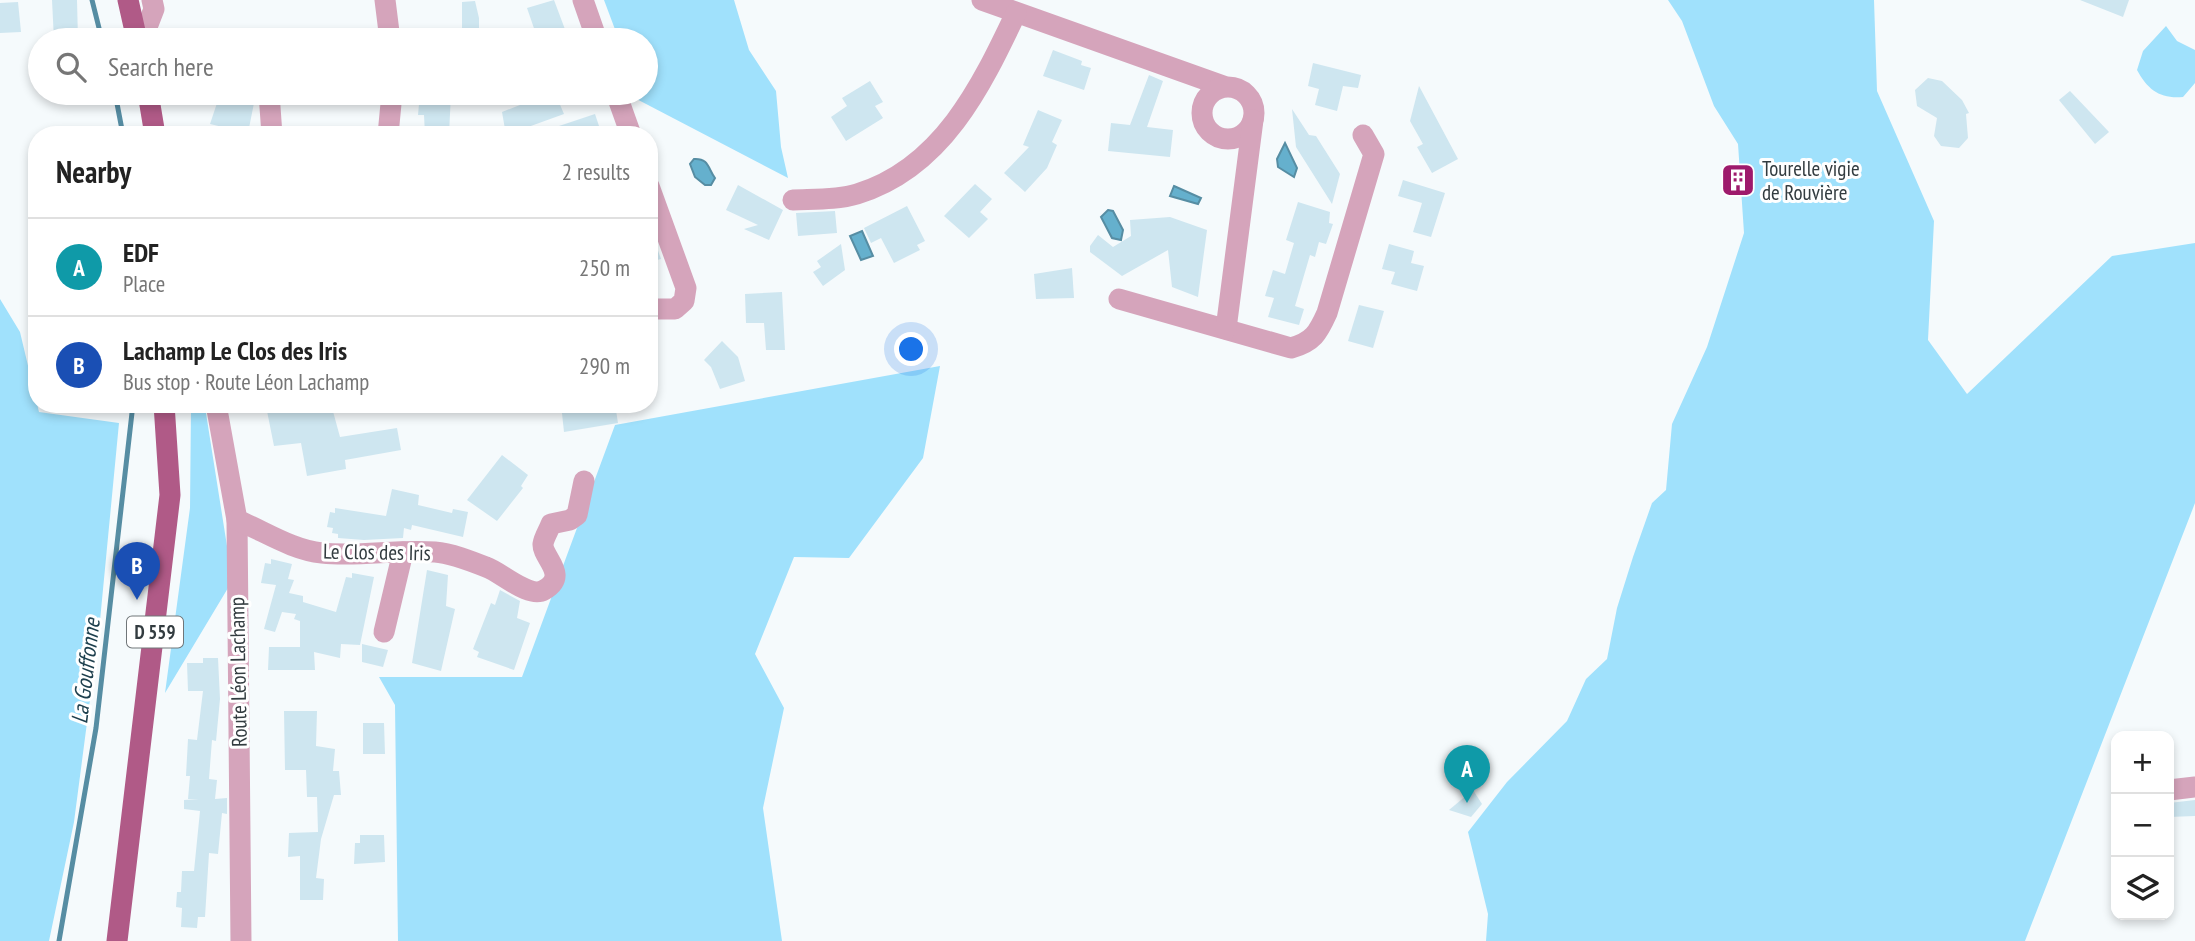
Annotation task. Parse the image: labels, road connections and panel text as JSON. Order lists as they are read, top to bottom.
{
  "streets": {
    "main road": ["D 559"],
    "street": ["Le Clos des Iris", "Route Léon Lachamp"]
  },
  "crossings": [
    ["Le Clos des Iris", "Route Léon Lachamp"]
  ],
  "water": ["La Gouffonne"],
  "places": {
    "building": ["Tourelle vigie de Rouvière"]
  },
  "page": {
    "search": "Search here",
    "heading": ["Nearby", "2 results"],
    "list": [
      {
        "mark": "A",
        "name": "EDF",
        "note": "Place",
        "value": "250 m"
      },
      {
        "mark": "B",
        "name": "Lachamp Le Clos des Iris",
        "note": "Bus stop · Route Léon Lachamp",
        "value": "290 m"
      }
    ],
    "pins": ["B", "A"],
    "map_buttons": ["+", "−"]
  }
}
